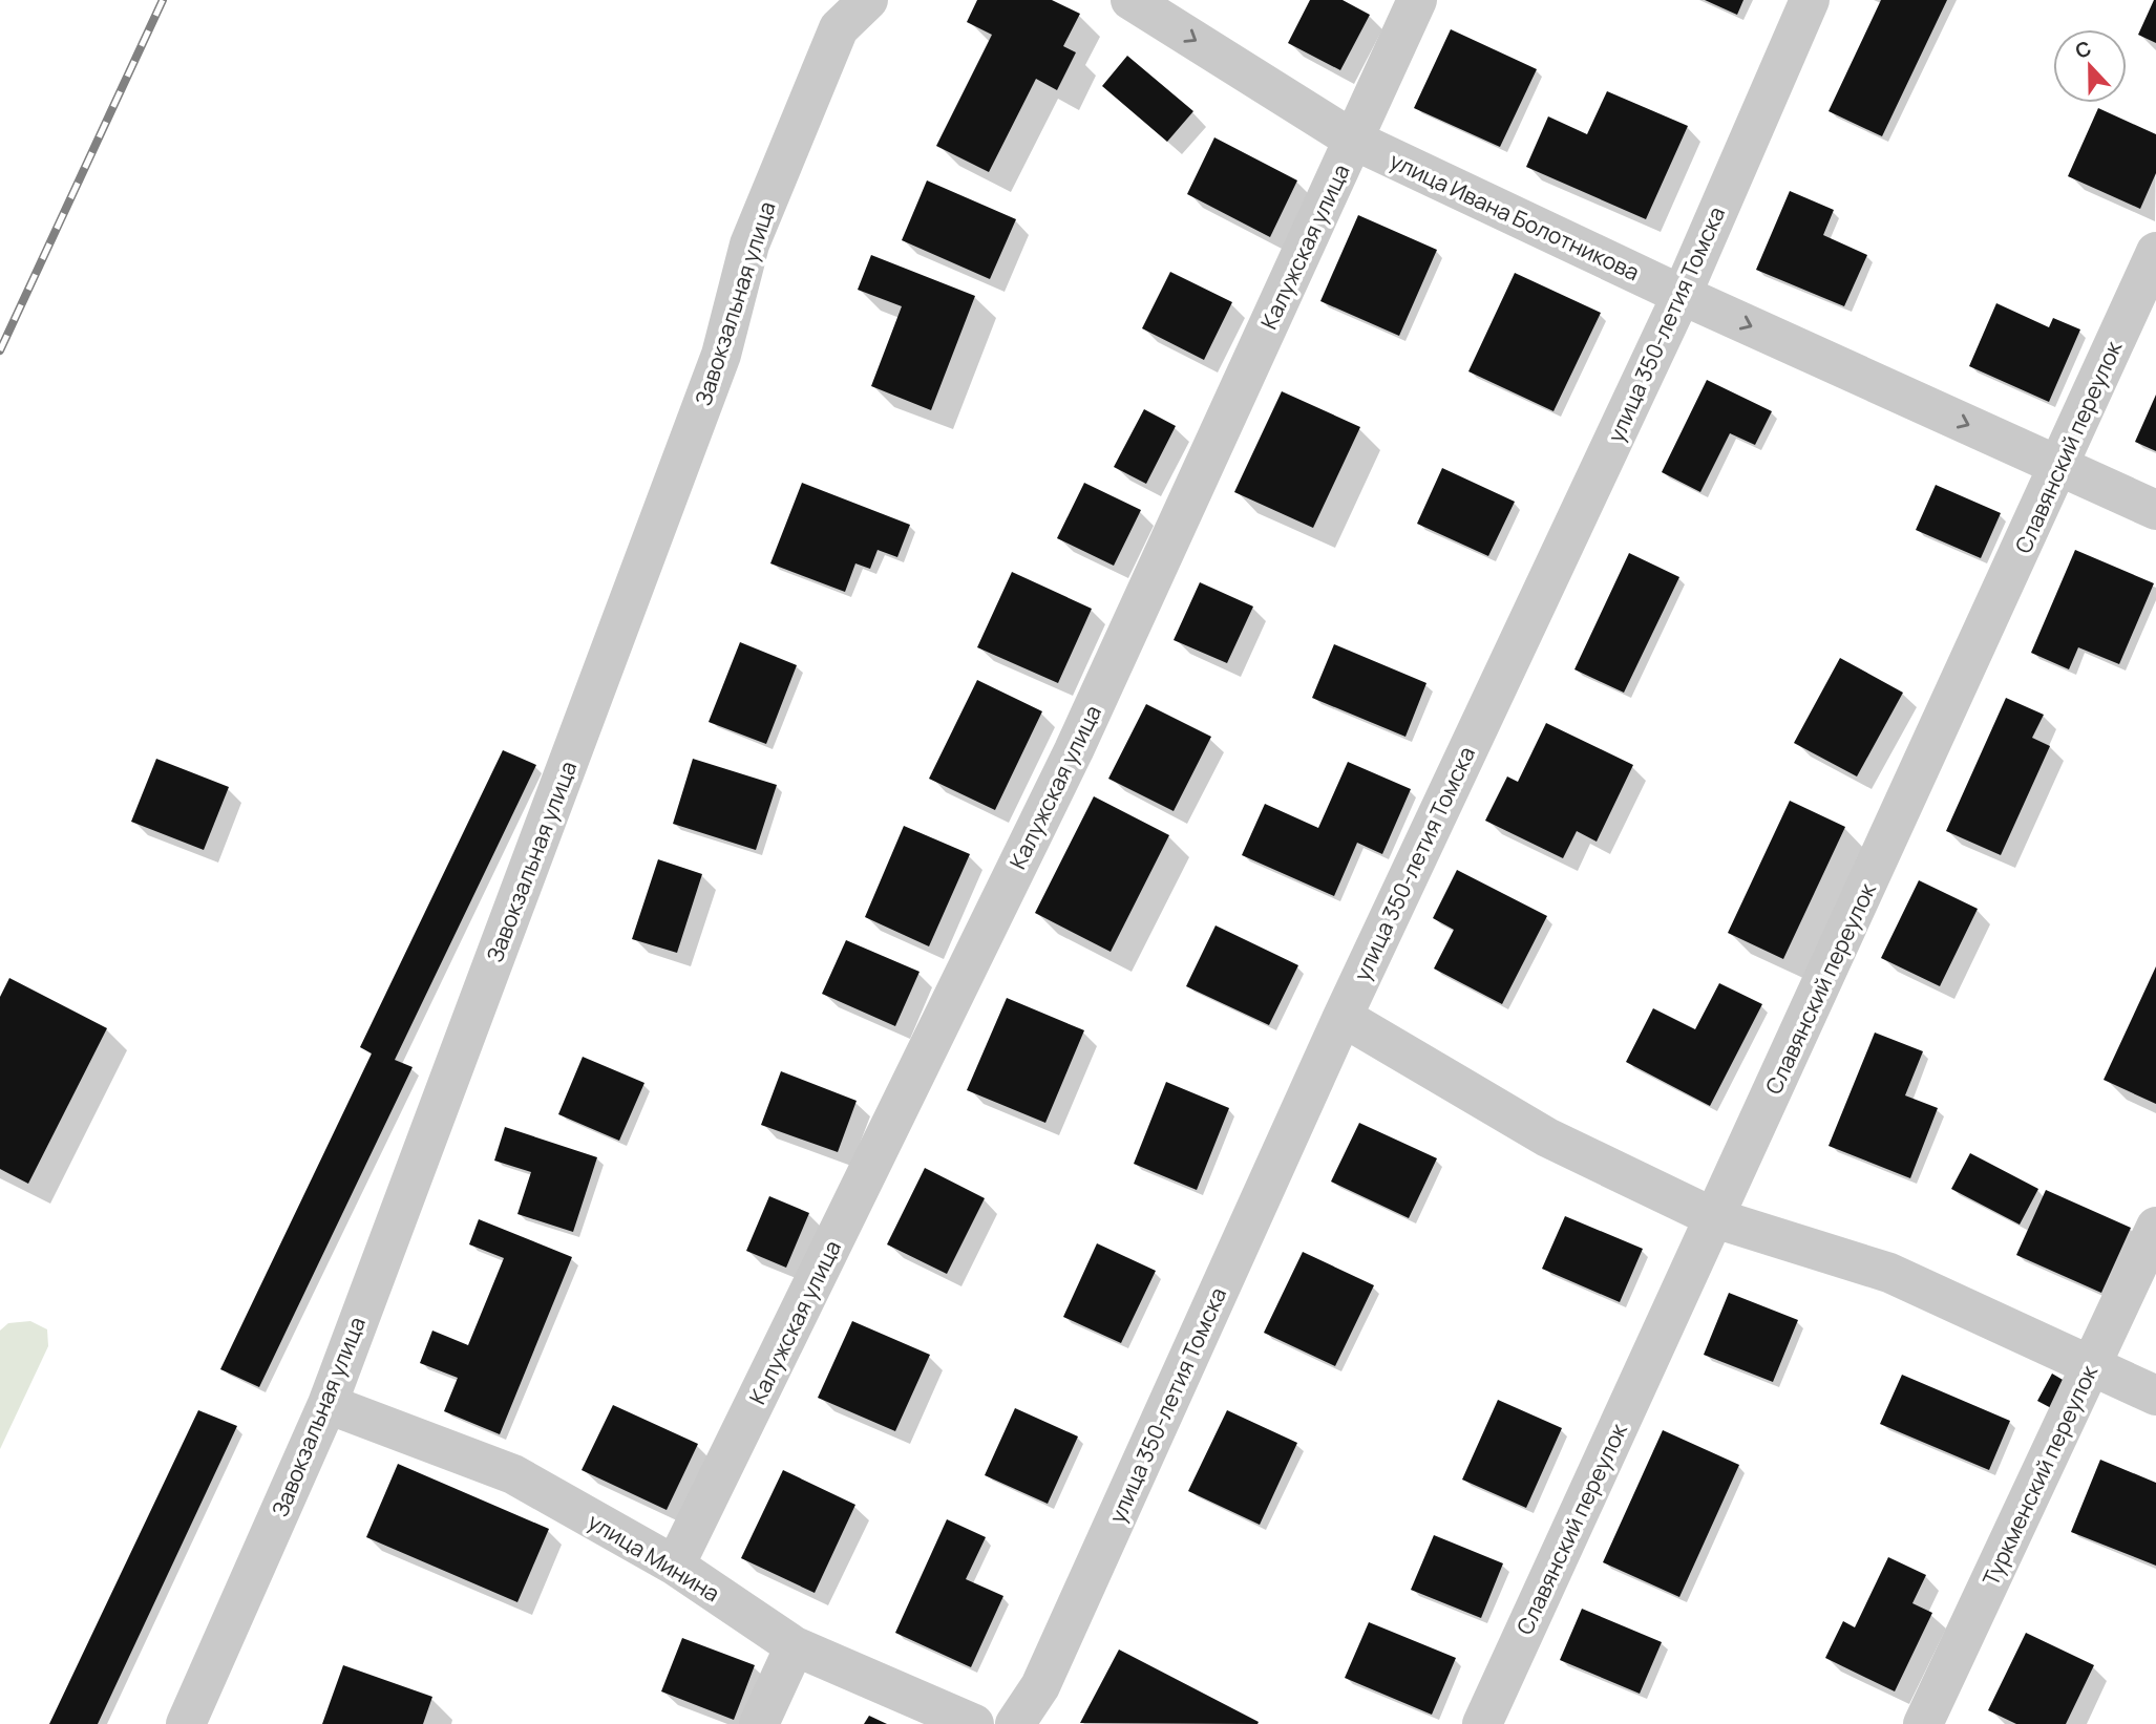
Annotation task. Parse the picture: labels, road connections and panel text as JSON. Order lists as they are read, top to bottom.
{
  "streets": {
    "street": [
      "улица Ивана Болотникова",
      "Калужская улица",
      "Завокзальная улица",
      "улица 350-летия Томска",
      "Славянский переулок",
      "Туркменский переулок",
      "улица Минина"
    ]
  },
  "crossings": [
    ["улица Ивана Болотникова", "Калужская улица"],
    ["улица Ивана Болотникова", "улица 350-летия Томска"],
    ["улица Ивана Болотникова", "Славянский переулок"],
    ["Калужская улица", "улица Минина"],
    ["Завокзальная улица", "улица Минина"]
  ],
  "one_way": ["улица Ивана Болотникова"],
  "north": "top"
}
